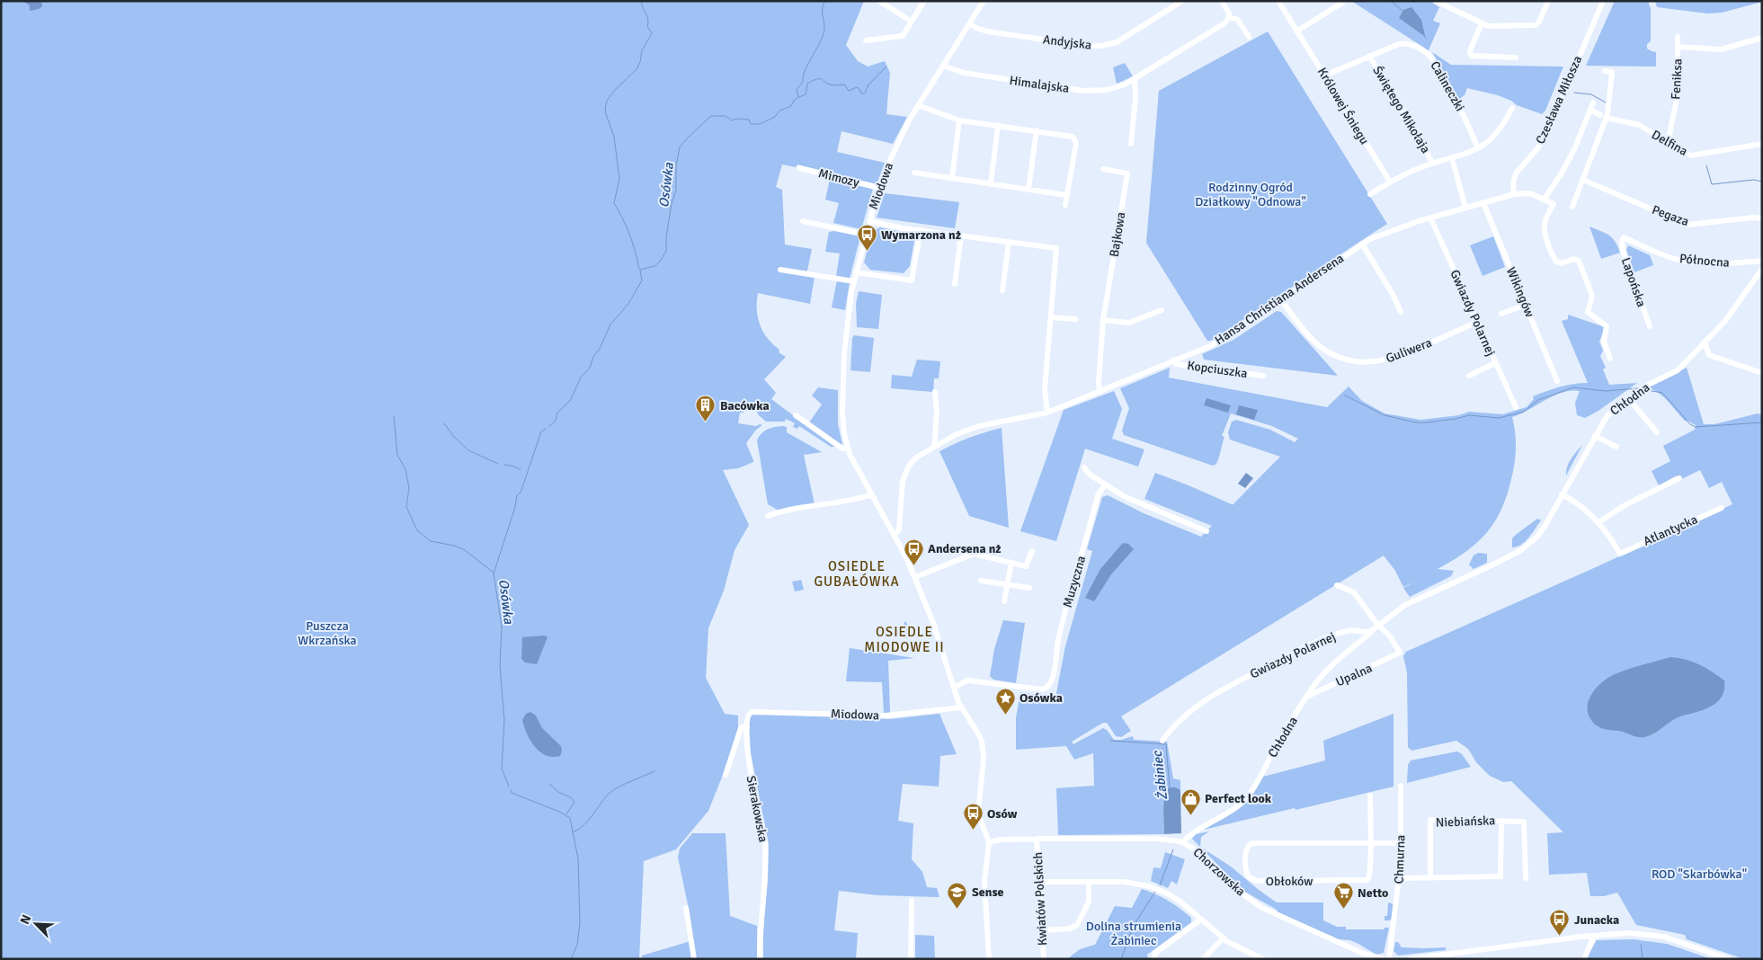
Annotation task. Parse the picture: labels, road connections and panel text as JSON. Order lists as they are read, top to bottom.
{
  "streets": {
    "street": [
      "Andyjska",
      "Feniksa",
      "Himalajska",
      "Calineczki",
      "Czesława Miłosza",
      "Królowej Śniegu",
      "Świętego Mikołaja",
      "Delfina",
      "Mimozy",
      "Miodowa",
      "Pegaza",
      "Bajkowa",
      "Północna",
      "Lapońska",
      "Wikingów",
      "Hansa Christiana Andersena",
      "Gwiazdy Polarnej",
      "Guliwera",
      "Kopciuszka",
      "Chłodna",
      "Atlantycka",
      "Muzyczna",
      "Upalna",
      "Sierakowska",
      "Niebiańska",
      "Chmurna",
      "Chorzowska",
      "Obłoków",
      "Kwiatów Polskich"
    ]
  },
  "crossings": [
    ["Andyjska", "Miodowa"],
    ["Feniksa", "Delfina"],
    ["Himalajska", "Miodowa"],
    ["Calineczki", "Królowej Śniegu"],
    ["Calineczki", "Świętego Mikołaja"],
    ["Czesława Miłosza", "Hansa Christiana Andersena"],
    ["Mimozy", "Miodowa"],
    ["Miodowa", "Hansa Christiana Andersena"],
    ["Miodowa", "Muzyczna"],
    ["Miodowa", "Sierakowska"],
    ["Miodowa", "Chorzowska"],
    ["Bajkowa", "Hansa Christiana Andersena"],
    ["Północna", "Lapońska"],
    ["Wikingów", "Hansa Christiana Andersena"],
    ["Hansa Christiana Andersena", "Gwiazdy Polarnej"],
    ["Hansa Christiana Andersena", "Guliwera"],
    ["Hansa Christiana Andersena", "Kopciuszka"],
    ["Gwiazdy Polarnej", "Guliwera"],
    ["Gwiazdy Polarnej", "Chłodna"],
    ["Gwiazdy Polarnej", "Upalna"],
    ["Chłodna", "Upalna"],
    ["Chłodna", "Chorzowska"],
    ["Niebiańska", "Chmurna"],
    ["Chmurna", "Obłoków"],
    ["Chorzowska", "Kwiatów Polskich"]
  ],
  "districts": ["OSIEDLE GUBAŁÓWKA", "OSIEDLE MIODOWE II"],
  "water": ["Osówka", "Żabiniec"],
  "parks": [
    "Rodzinny Ogród Działkowy \"Odnowa\"",
    "Puszcza Wkrzańska",
    "ROD \"Skarbówka\"",
    "Dolina strumienia Żabiniec"
  ],
  "places": {
    "bus stop": [
      "Wymarzona nż",
      "Andersena nż",
      "Osów",
      "Junacka"
    ],
    "building": ["Bacówka"],
    "place": ["Osówka"],
    "shop": ["Perfect look"],
    "school or university": ["Sense"],
    "supermarket": ["Netto"]
  },
  "north": "top left"
}
